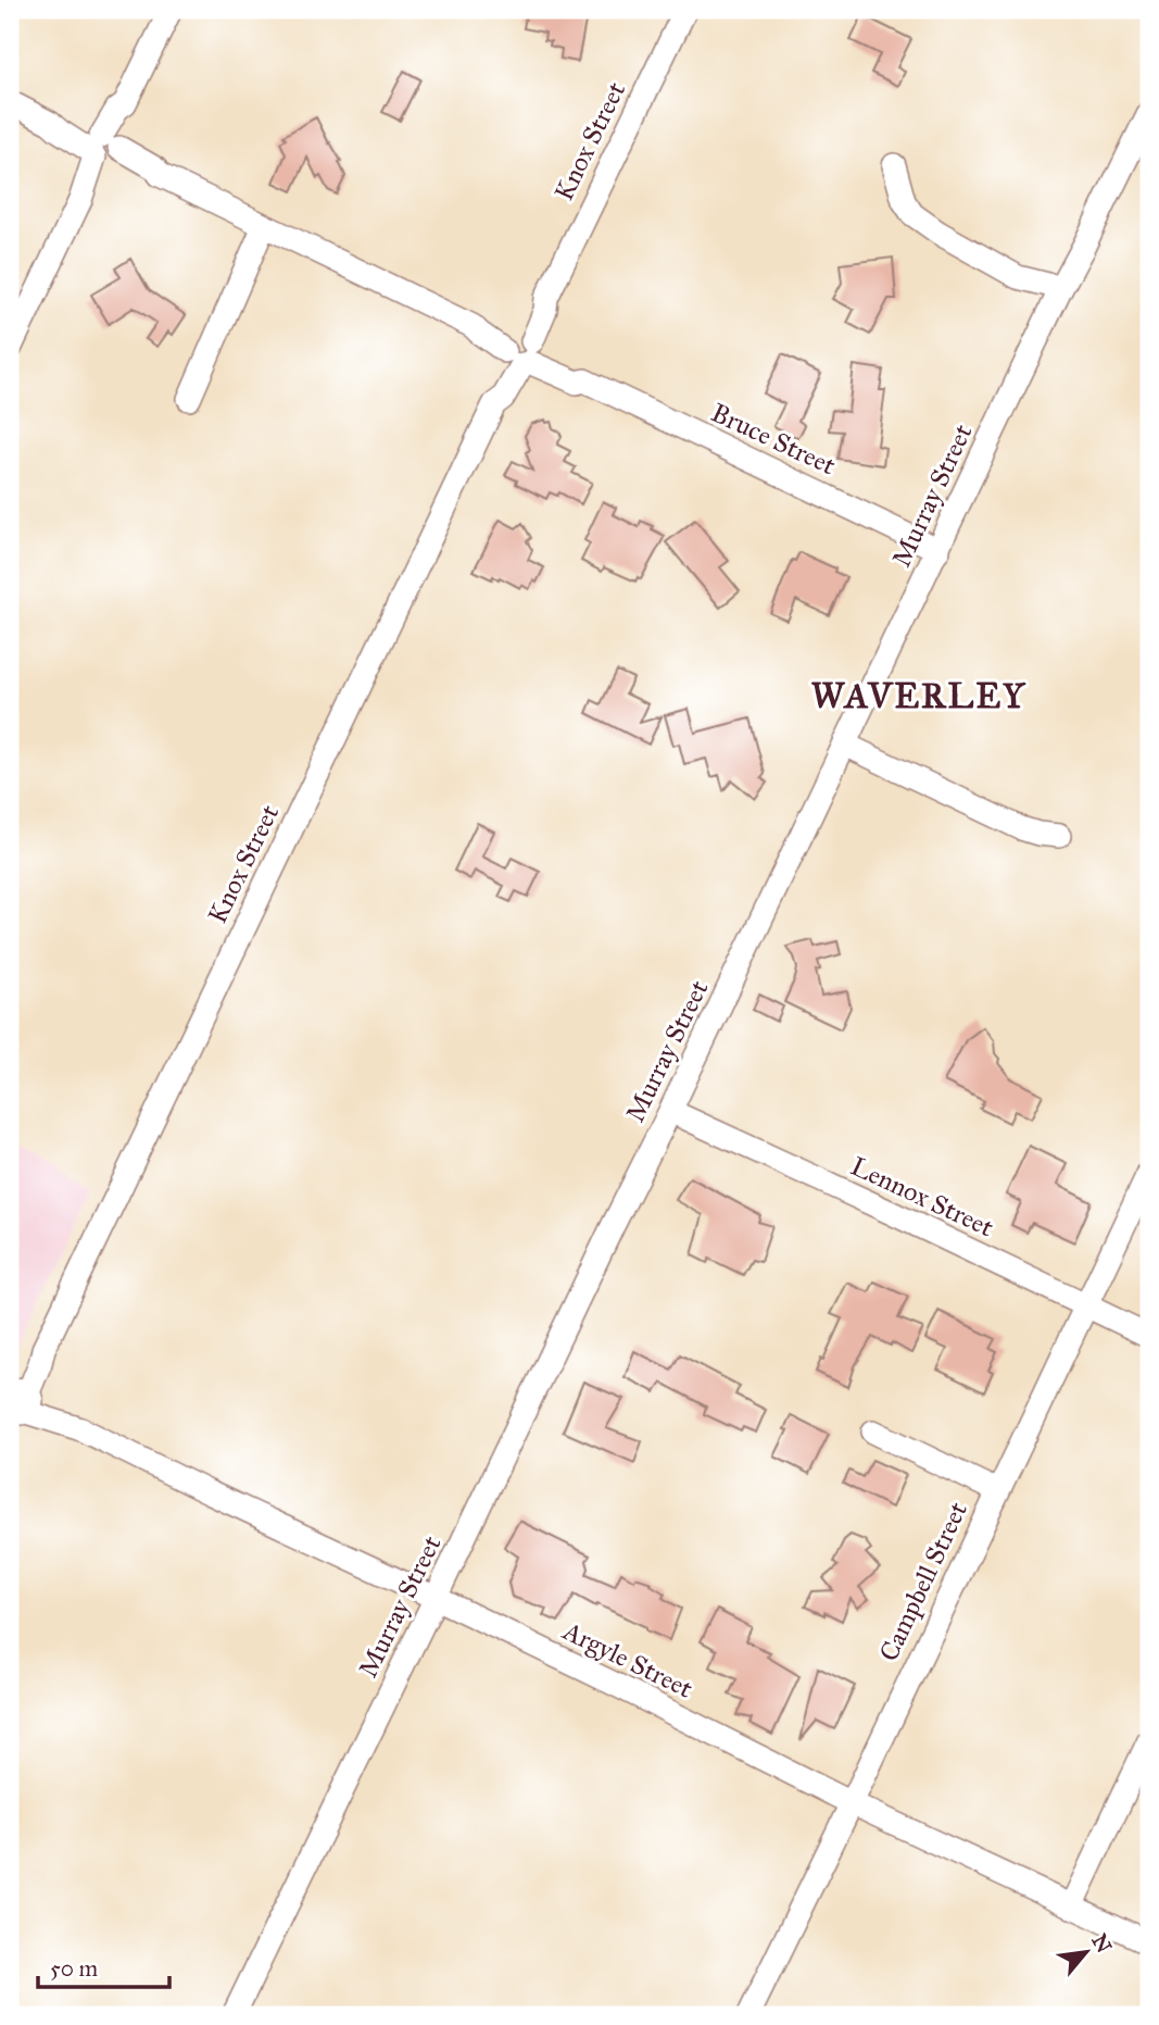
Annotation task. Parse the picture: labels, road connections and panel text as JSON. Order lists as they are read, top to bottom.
{
  "streets": {
    "street": [
      "Knox Street",
      "Bruce Street",
      "Murray Street",
      "Lennox Street",
      "Campbell Street",
      "Argyle Street"
    ]
  },
  "crossings": [
    ["Knox Street", "Bruce Street"],
    ["Knox Street", "Argyle Street"],
    ["Bruce Street", "Murray Street"],
    ["Murray Street", "Lennox Street"],
    ["Murray Street", "Argyle Street"],
    ["Lennox Street", "Campbell Street"],
    ["Campbell Street", "Argyle Street"]
  ],
  "districts": ["WAVERLEY"],
  "scale_bar": "50 m",
  "north": "top right"
}
